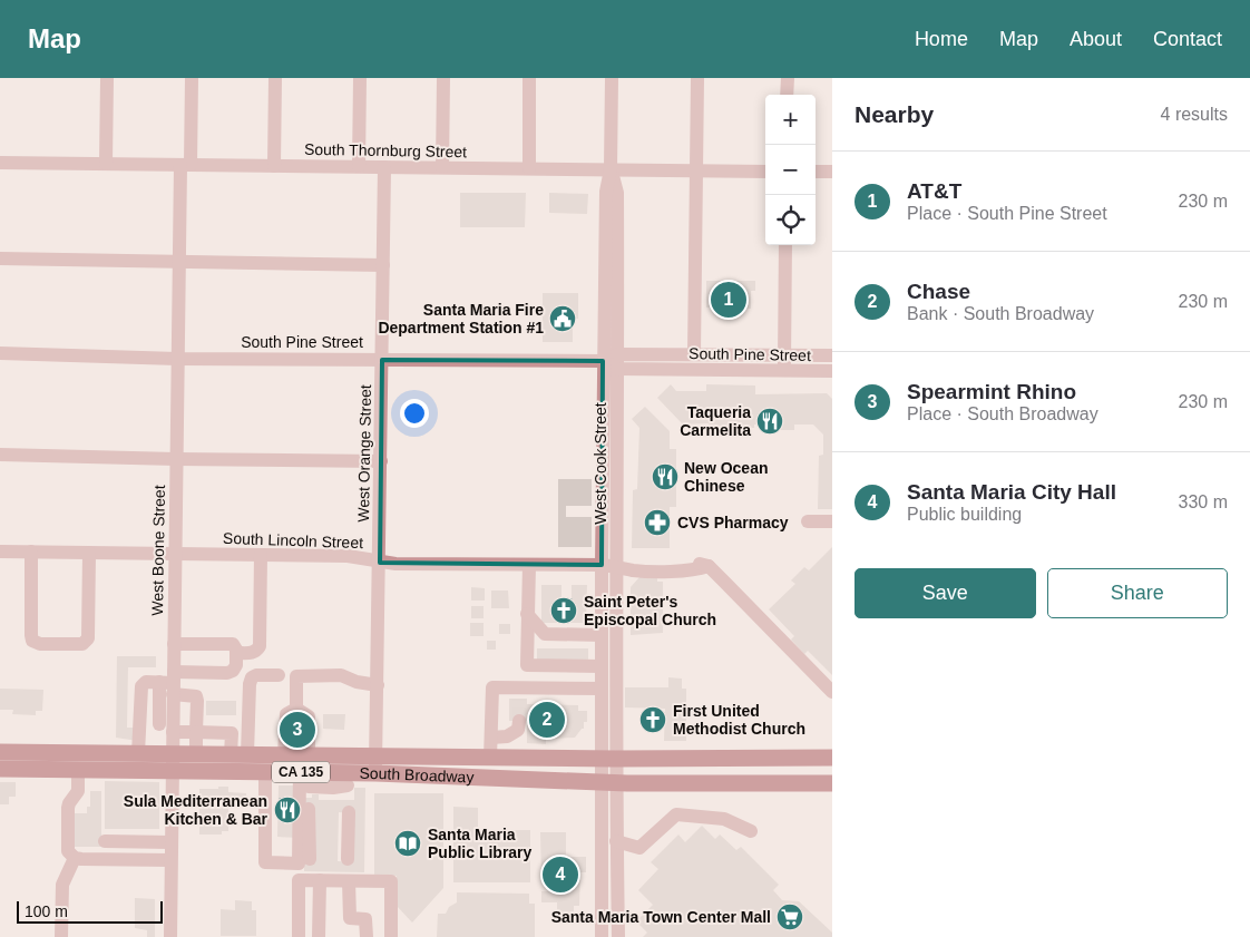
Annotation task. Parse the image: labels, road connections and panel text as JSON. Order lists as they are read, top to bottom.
{
  "streets": {
    "main road": ["CA 135", "South Broadway"],
    "street": [
      "South Thornburg Street",
      "South Pine Street",
      "West Orange Street",
      "West Cook Street",
      "South Lincoln Street",
      "West Boone Street"
    ]
  },
  "crossings": [
    ["South Thornburg Street", "West Orange Street"],
    ["South Thornburg Street", "West Cook Street"],
    ["South Thornburg Street", "West Boone Street"],
    ["South Pine Street", "West Orange Street"],
    ["South Pine Street", "West Cook Street"],
    ["South Pine Street", "West Boone Street"],
    ["West Orange Street", "South Lincoln Street"],
    ["West Orange Street", "South Broadway"],
    ["West Cook Street", "South Lincoln Street"],
    ["West Cook Street", "South Broadway"],
    ["South Lincoln Street", "West Boone Street"],
    ["West Boone Street", "South Broadway"]
  ],
  "places": {
    "public building": ["Santa Maria Fire Department Station #1"],
    "restaurant": ["Taqueria Carmelita", "New Ocean Chinese", "Sula Mediterranean Kitchen & Bar"],
    "pharmacy": ["CVS Pharmacy"],
    "church": ["Saint Peter's Episcopal Church", "First United Methodist Church"],
    "library": ["Santa Maria Public Library"],
    "supermarket": ["Santa Maria Town Center Mall"]
  },
  "scale_bar": "100 m",
  "page": {
    "header": "Map",
    "nav": [
      "Home",
      "Map",
      "About",
      "Contact"
    ],
    "heading": ["Nearby", "4 results"],
    "map_buttons": ["+", "−"],
    "list": [
      {
        "mark": "1",
        "name": "AT&T",
        "note": "Place · South Pine Street",
        "value": "230 m"
      },
      {
        "mark": "2",
        "name": "Chase",
        "note": "Bank · South Broadway",
        "value": "230 m"
      },
      {
        "mark": "3",
        "name": "Spearmint Rhino",
        "note": "Place · South Broadway",
        "value": "230 m"
      },
      {
        "mark": "4",
        "name": "Santa Maria City Hall",
        "note": "Public building",
        "value": "330 m"
      }
    ],
    "pins": [
      "1",
      "2",
      "3",
      "4"
    ],
    "buttons": ["Save", "Share"],
    "scale": "100 m"
  }
}
